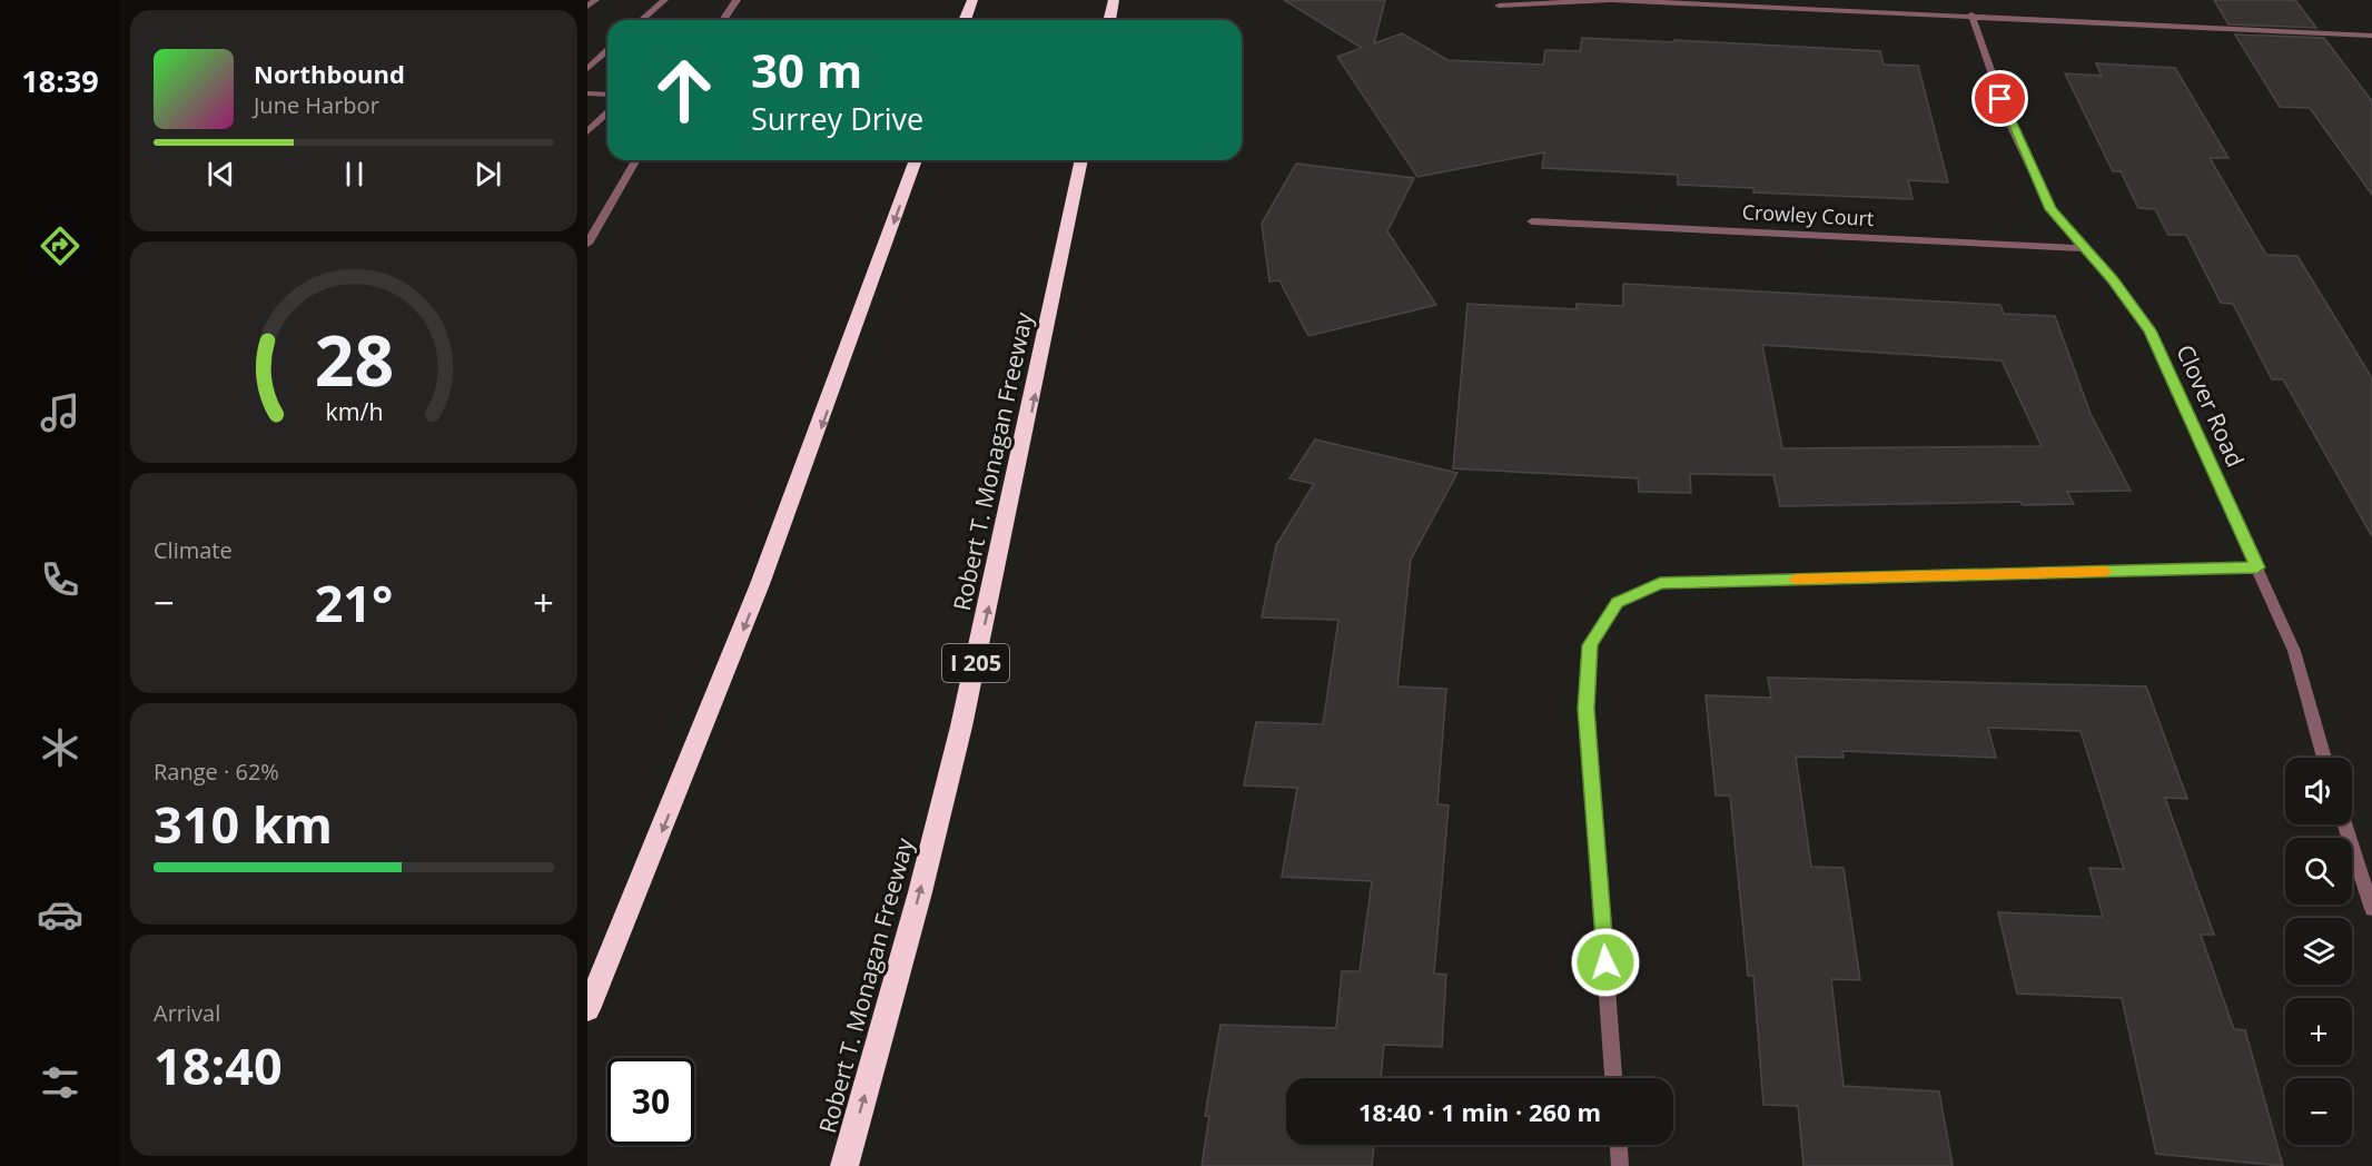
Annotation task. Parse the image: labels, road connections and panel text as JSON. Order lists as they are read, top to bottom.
{
  "streets": {
    "highway": ["Robert T. Monagan Freeway", "I 205"],
    "street": ["Crowley Court", "Clover Road"]
  },
  "crossings": [
    ["Crowley Court", "Clover Road"]
  ],
  "one_way": ["Robert T. Monagan Freeway"],
  "page": {
    "tabs": "18:39",
    "turn": ["30 m", "Surrey Drive"],
    "song": ["Northbound", "June Harbor"],
    "tile": [
      "Climate",
      ["Range · 62%", "310 km"],
      ["Arrival", "18:40"]
    ],
    "heat": ["−", "21°", "+"],
    "map_buttons": ["+", "−"],
    "limit": "30",
    "trip": "18:40 · 1 min · 260 m",
    "gauge": ["28", "km/h"]
  }
}
